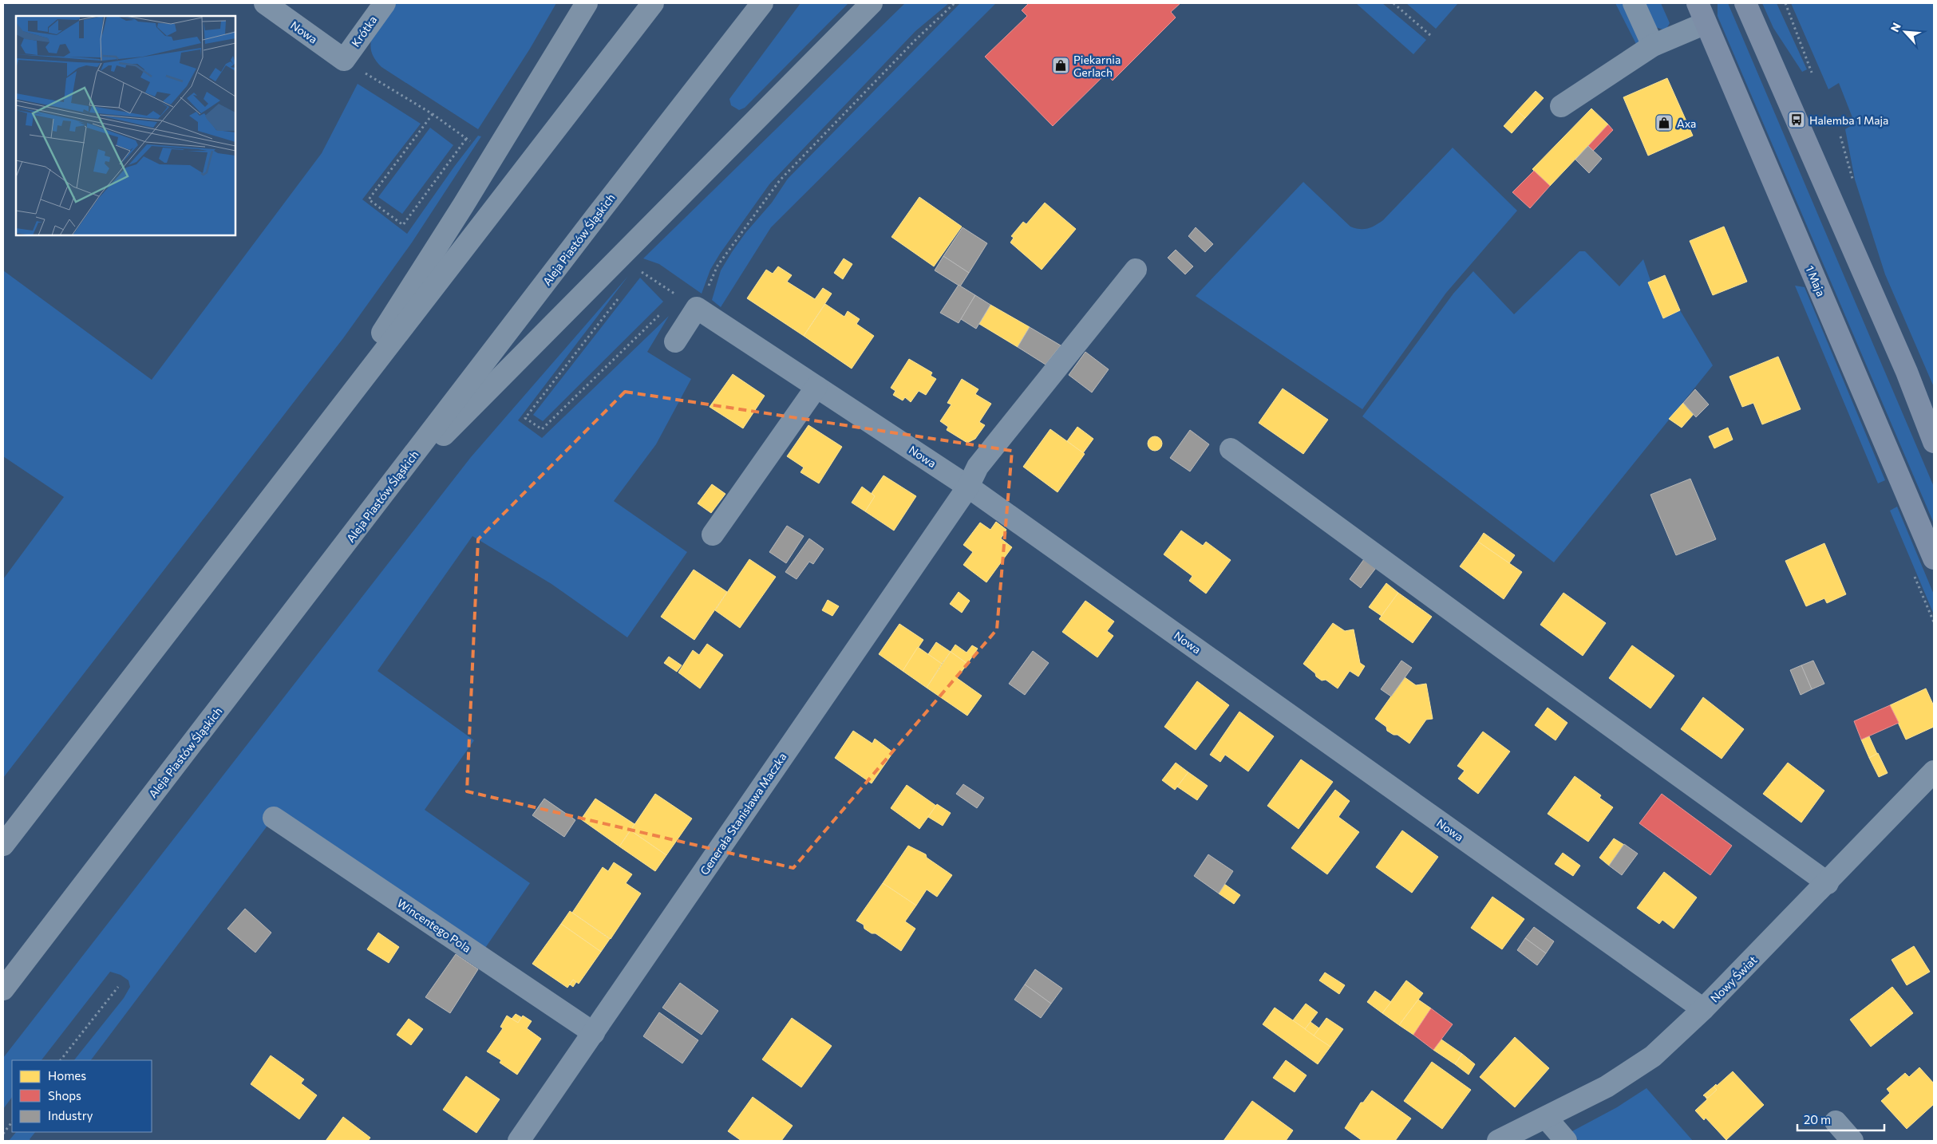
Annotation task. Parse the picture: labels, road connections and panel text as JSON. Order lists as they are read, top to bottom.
{
  "streets": {
    "highway": ["Aleja Piastów Śląskich"],
    "main road": ["1 Maja"],
    "street": [
      "Krótka",
      "Nowa",
      "Generała Stanisława Maczka",
      "Wincentego Pola",
      "Nowy Świat"
    ]
  },
  "crossings": [
    ["Krótka", "Nowa"],
    ["Nowa", "Generała Stanisława Maczka"],
    ["Nowa", "Nowy Świat"],
    ["Generała Stanisława Maczka", "Wincentego Pola"]
  ],
  "places": {
    "shop": ["Piekarnia Gerlach", "Axa"],
    "bus stop": ["Halemba 1 Maja"]
  },
  "legend": ["Homes", "Shops", "Industry"],
  "scale_bar": "20 m",
  "north": "top left"
}
